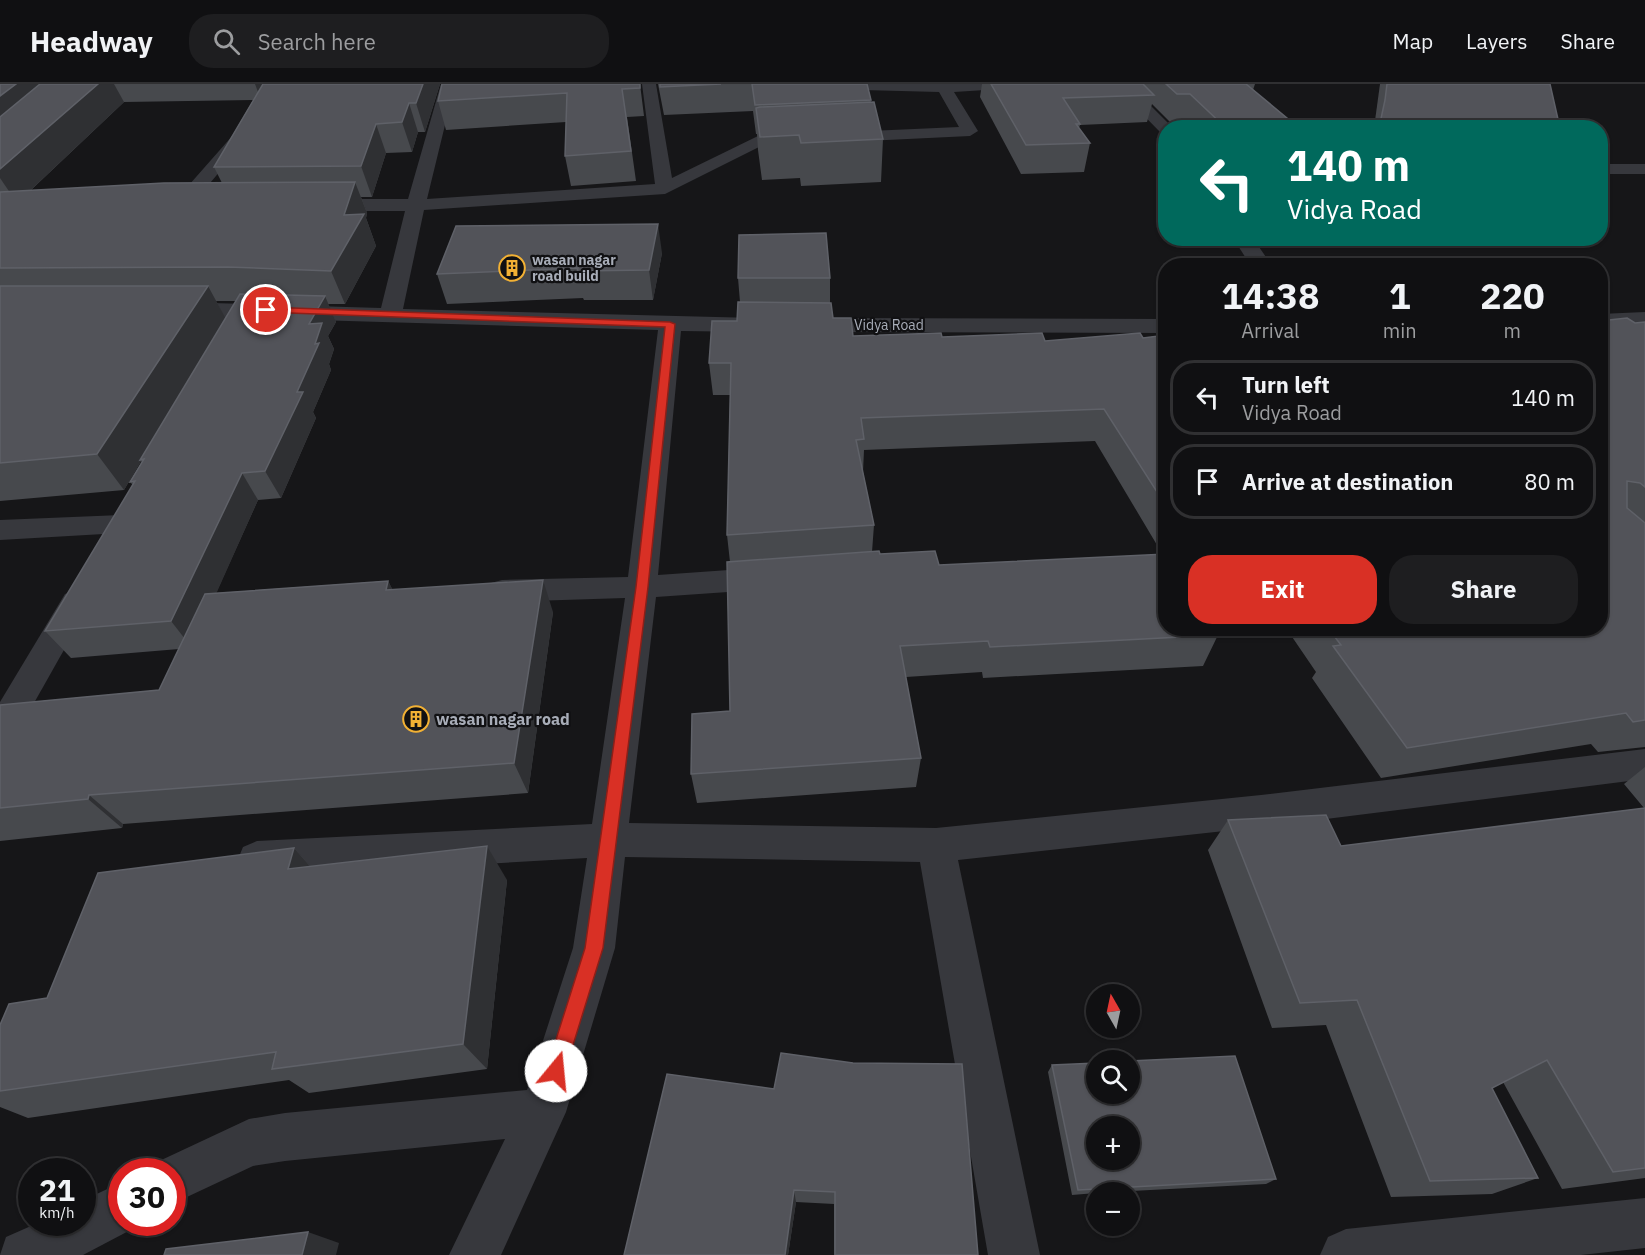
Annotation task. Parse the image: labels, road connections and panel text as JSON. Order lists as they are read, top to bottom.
{
  "streets": {
    "street": ["Vidya Road"]
  },
  "places": {
    "building": ["wasan nagar road build", "wasan nagar road"]
  },
  "north": "top",
  "page": {
    "header": "Headway",
    "search": "Search here",
    "nav": ["Map", "Layers", "Share"],
    "turn": ["140 m", "Vidya Road"],
    "eta": [
      "14:38",
      "Arrival",
      "1",
      "min",
      "220",
      "m"
    ],
    "list": [
      {
        "name": "Turn left",
        "note": "Vidya Road",
        "value": "140 m"
      },
      {
        "name": "Arrive at destination",
        "value": "80 m"
      }
    ],
    "buttons": ["Exit", "Share"],
    "map_buttons": ["+", "−"],
    "speed": "21 km/h",
    "limit": "30"
  }
}
